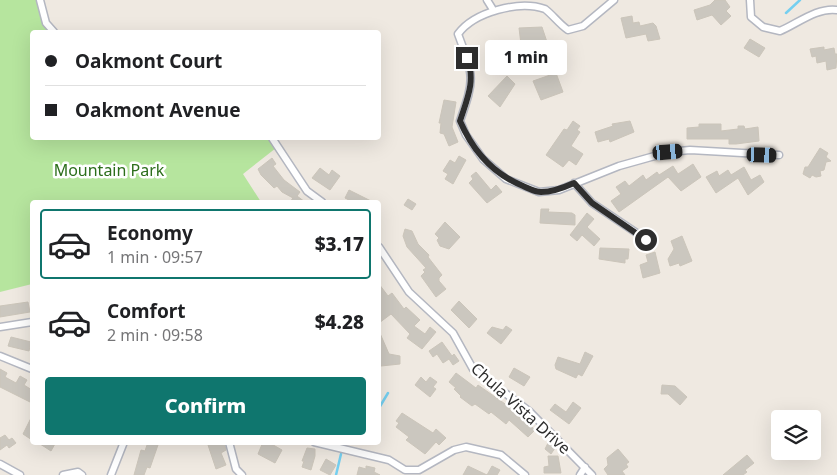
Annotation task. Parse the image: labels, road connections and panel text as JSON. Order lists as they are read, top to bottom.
{
  "streets": {
    "street": ["Chula Vista Drive"]
  },
  "parks": ["Mountain Park"],
  "page": {
    "banner": ["Oakmont Court", "Oakmont Avenue"],
    "bubble": "1 min",
    "list": [
      {
        "name": "Economy",
        "note": "1 min · 09:57",
        "value": "$3.17"
      },
      {
        "name": "Comfort",
        "note": "2 min · 09:58",
        "value": "$4.28"
      }
    ],
    "buttons": "Confirm"
  }
}
